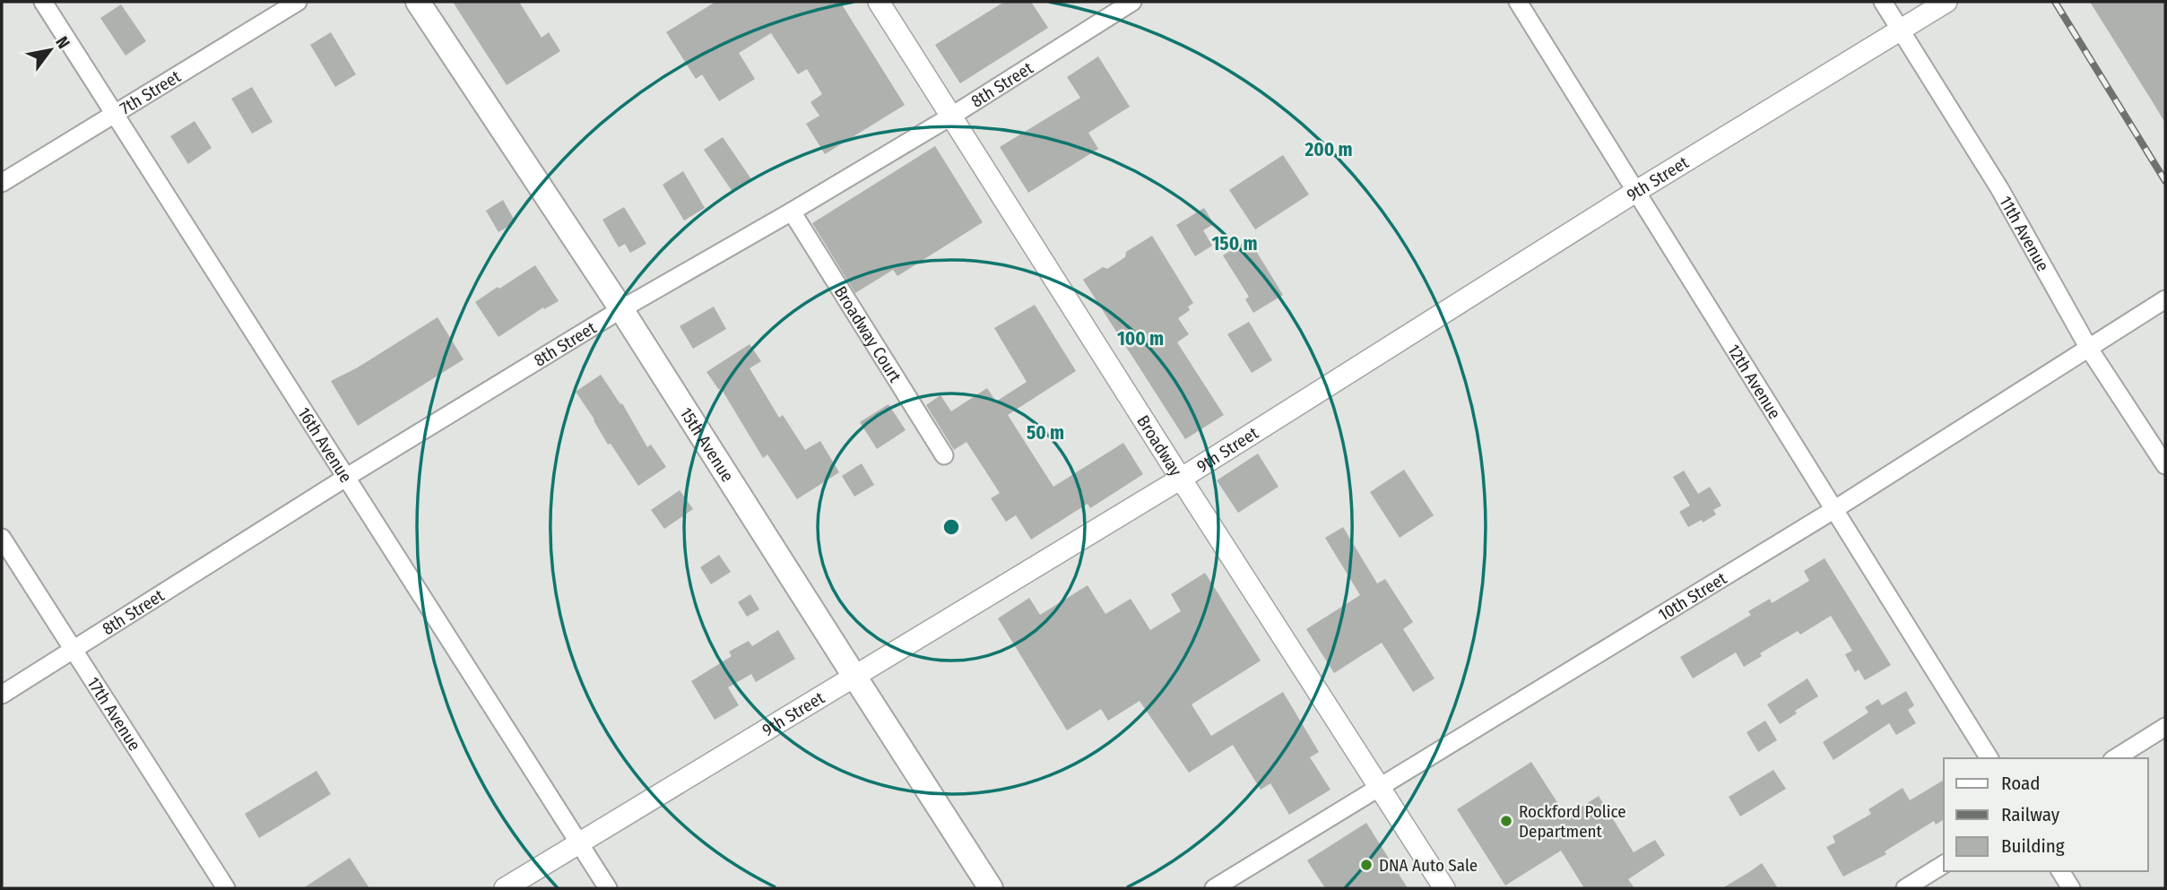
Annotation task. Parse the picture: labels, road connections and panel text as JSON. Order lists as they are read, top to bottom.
{
  "streets": {
    "main road": ["15th Avenue"],
    "street": [
      "8th Street",
      "7th Street",
      "9th Street",
      "11th Avenue",
      "Broadway Court",
      "12th Avenue",
      "16th Avenue",
      "Broadway",
      "10th Street",
      "17th Avenue"
    ]
  },
  "crossings": [
    ["8th Street", "Broadway Court"],
    ["8th Street", "15th Avenue"],
    ["8th Street", "16th Avenue"],
    ["8th Street", "Broadway"],
    ["8th Street", "17th Avenue"],
    ["7th Street", "16th Avenue"],
    ["9th Street", "11th Avenue"],
    ["9th Street", "12th Avenue"],
    ["9th Street", "15th Avenue"],
    ["9th Street", "16th Avenue"],
    ["9th Street", "Broadway"],
    ["11th Avenue", "10th Street"],
    ["12th Avenue", "10th Street"],
    ["Broadway", "10th Street"]
  ],
  "places": ["Rockford Police Department", "DNA Auto Sale"],
  "legend": ["Road", "Railway", "Building"],
  "north": "top right",
  "rings": [
    "200 m",
    "150 m",
    "100 m",
    "50 m"
  ]
}
